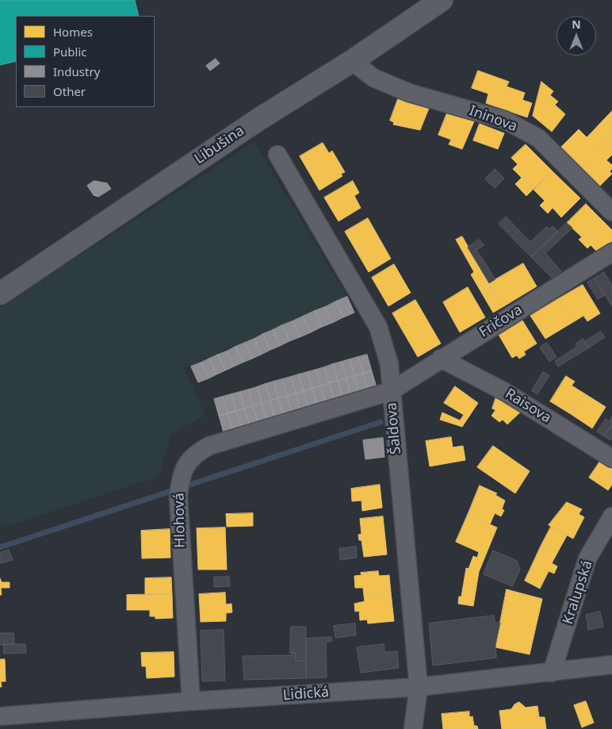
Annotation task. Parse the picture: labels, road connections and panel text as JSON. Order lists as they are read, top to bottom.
{
  "streets": {
    "main road": ["Libušina"],
    "street": [
      "Ininova",
      "Fričova",
      "Raisova",
      "Šaldova",
      "Hlohová",
      "Kralupská",
      "Lidická"
    ]
  },
  "crossings": [
    ["Ininova", "Libušina"],
    ["Fričova", "Raisova"],
    ["Fričova", "Šaldova"],
    ["Fričova", "Hlohová"],
    ["Šaldova", "Hlohová"],
    ["Šaldova", "Lidická"],
    ["Hlohová", "Lidická"],
    ["Kralupská", "Lidická"]
  ],
  "legend": [
    "Homes",
    "Public",
    "Industry",
    "Other"
  ],
  "north": "top"
}
